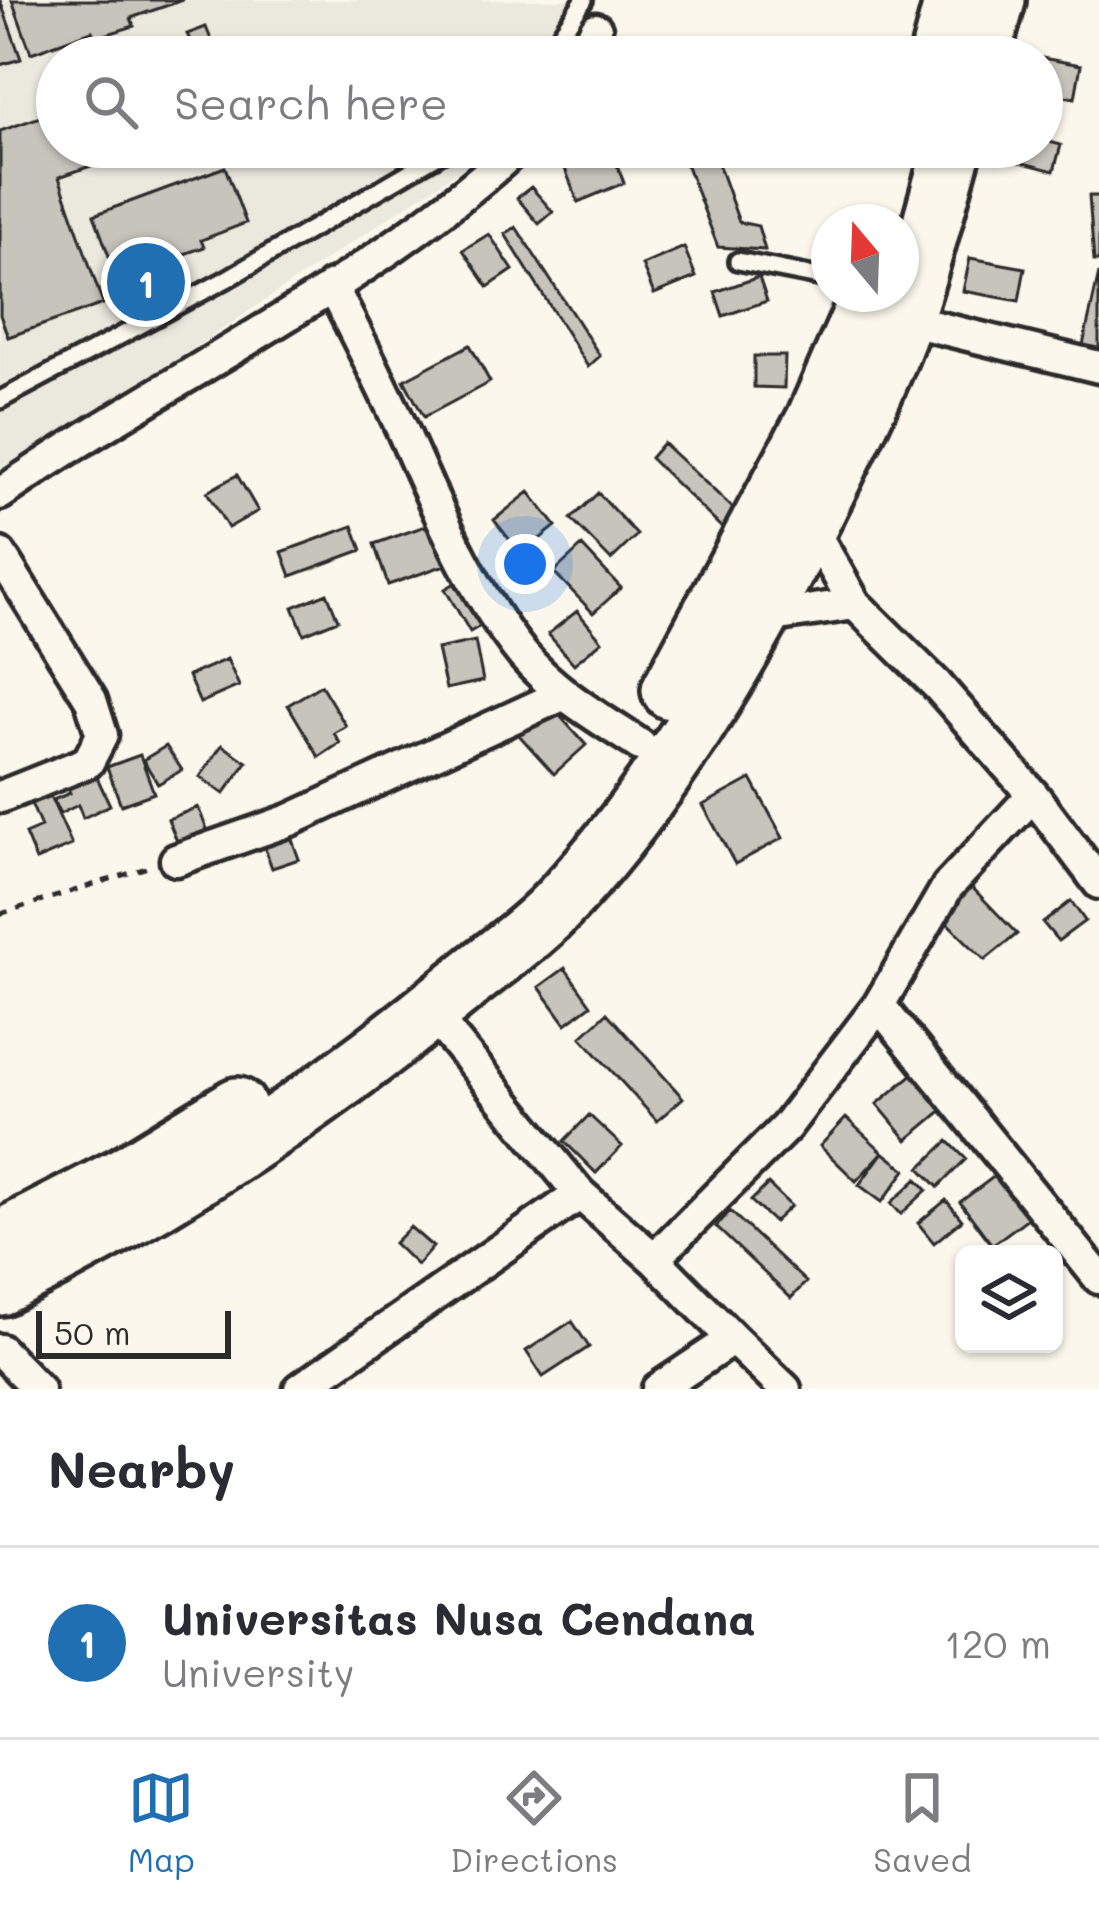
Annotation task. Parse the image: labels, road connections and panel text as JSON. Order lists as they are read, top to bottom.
{
  "scale_bar": "50 m",
  "north": "top",
  "page": {
    "search": "Search here",
    "pins": "1",
    "scale": "50 m",
    "heading": "Nearby",
    "list": [
      {
        "mark": "1",
        "name": "Universitas Nusa Cendana",
        "note": "University",
        "value": "120 m"
      }
    ],
    "nav": ["Map", "Directions", "Saved"]
  }
}
